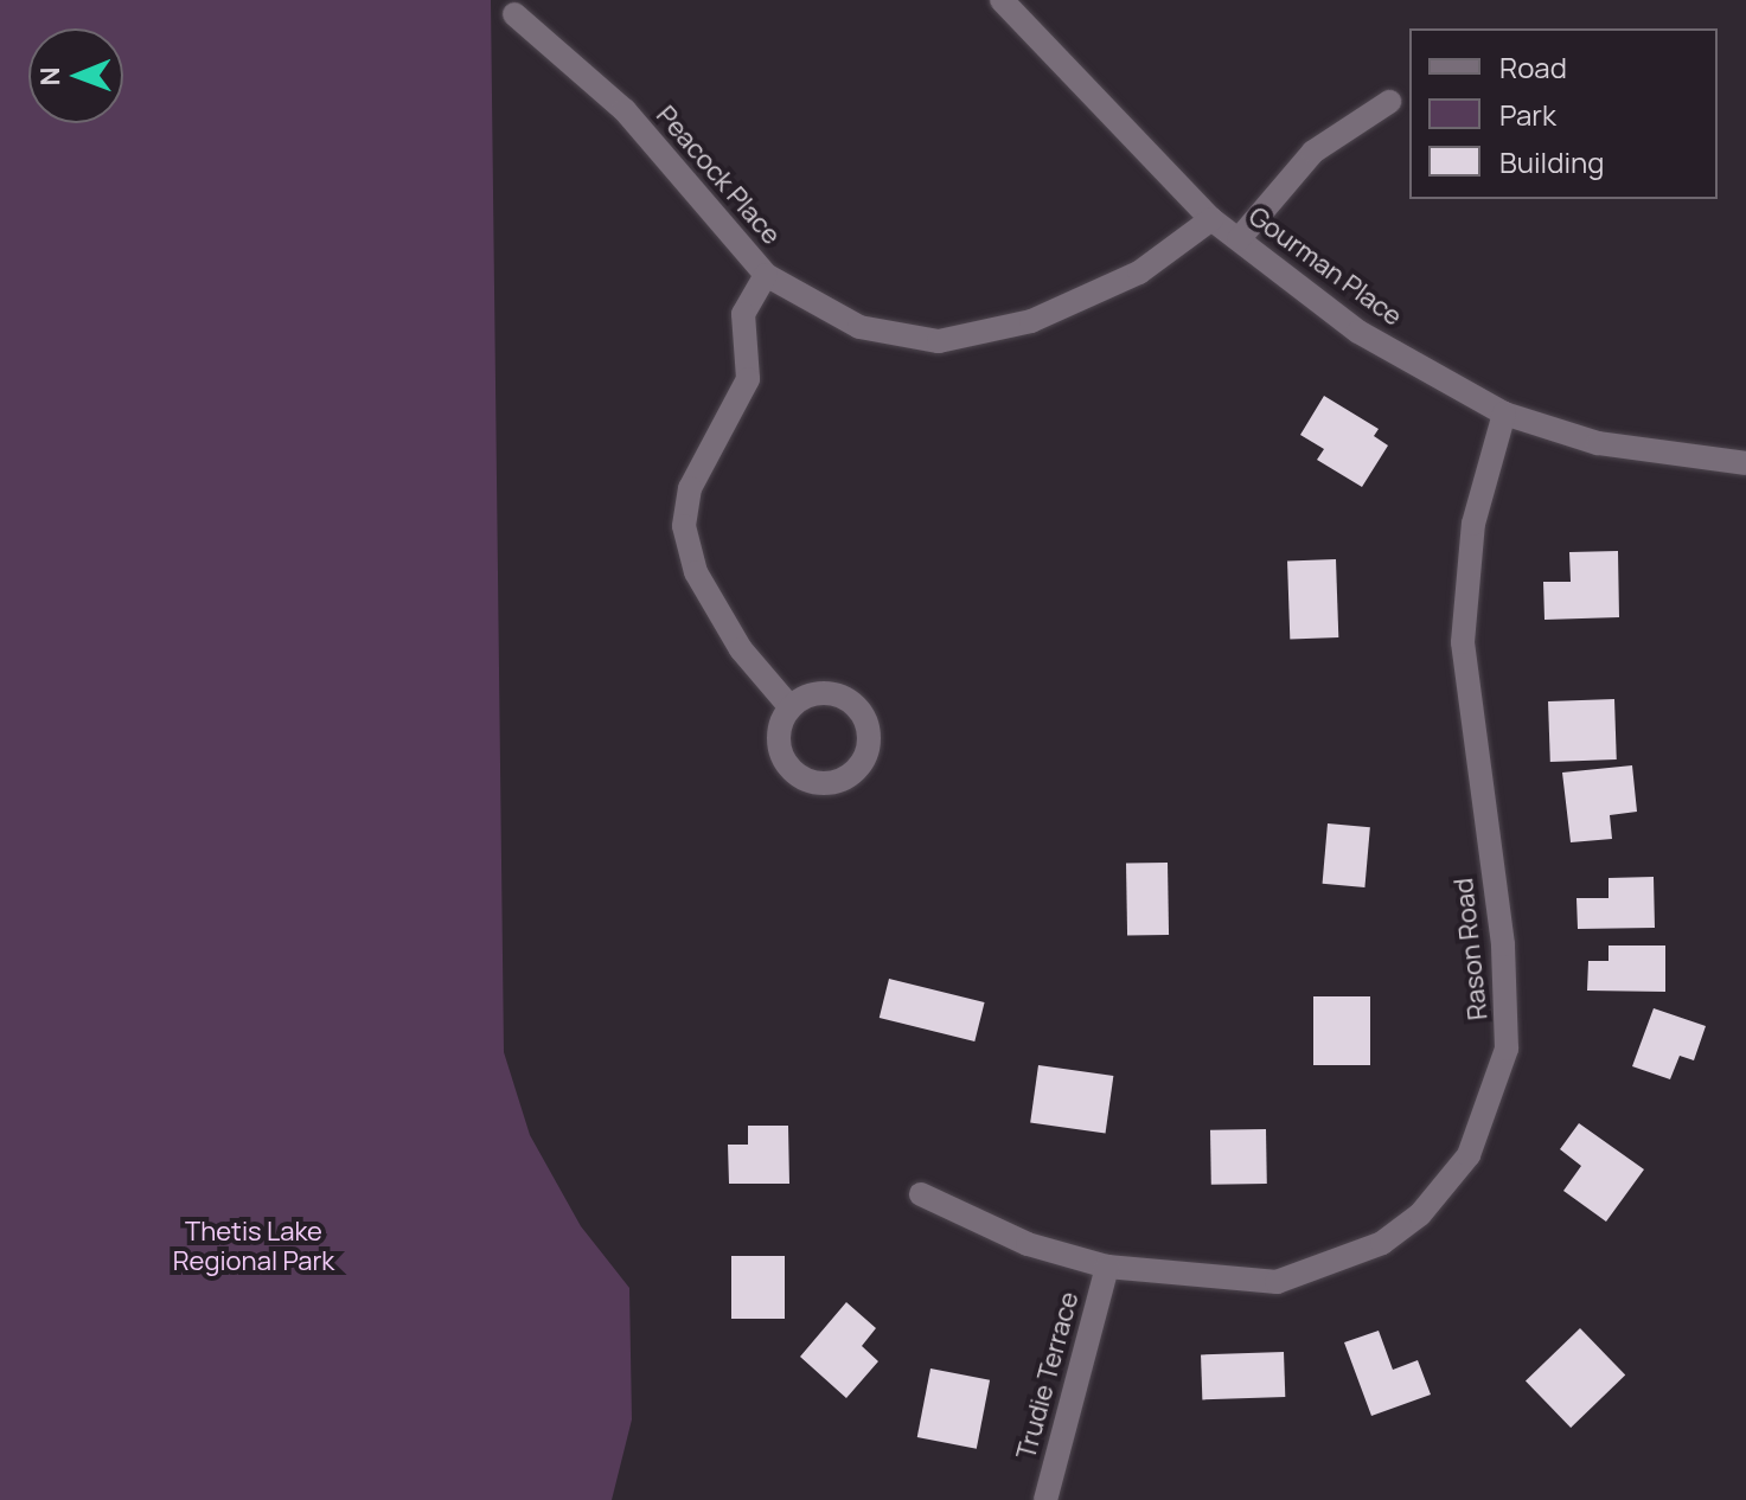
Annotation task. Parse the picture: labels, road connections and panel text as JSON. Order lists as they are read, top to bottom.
{
  "streets": {
    "street": [
      "Peacock Place",
      "Gourman Place",
      "Rason Road",
      "Trudie Terrace"
    ]
  },
  "crossings": [
    ["Peacock Place", "Gourman Place"],
    ["Gourman Place", "Rason Road"],
    ["Rason Road", "Trudie Terrace"]
  ],
  "parks": ["Thetis Lake Regional Park"],
  "legend": ["Road", "Park", "Building"],
  "north": "left"
}
